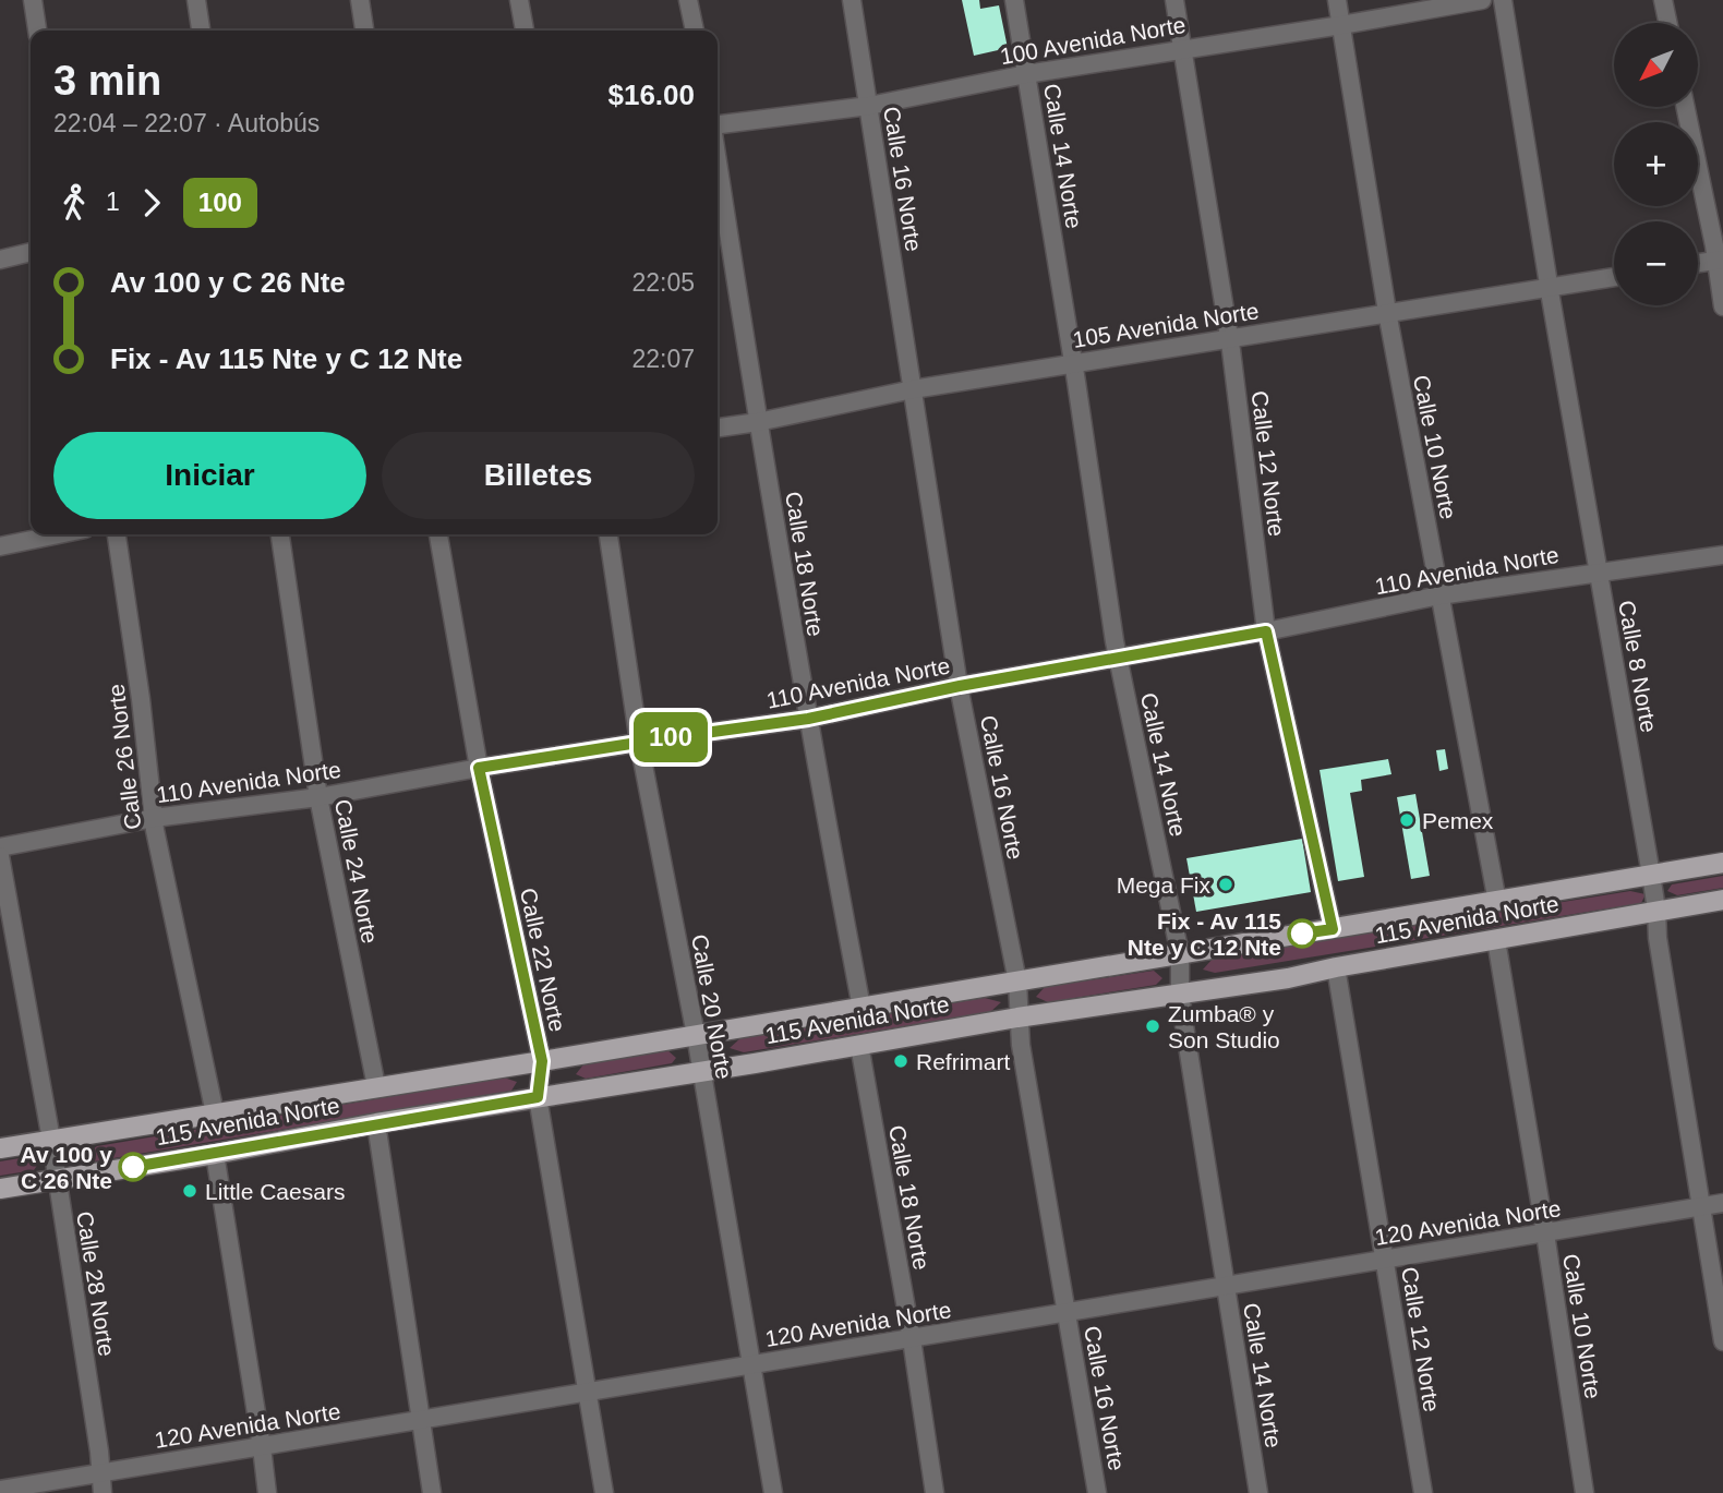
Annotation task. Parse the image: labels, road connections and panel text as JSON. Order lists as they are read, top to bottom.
{
  "streets": {
    "main road": ["115 Avenida Norte"],
    "street": [
      "100 Avenida Norte",
      "Calle 14 Norte",
      "Calle 16 Norte",
      "105 Avenida Norte",
      "Calle 10 Norte",
      "Calle 12 Norte",
      "Calle 18 Norte",
      "110 Avenida Norte",
      "Calle 8 Norte",
      "Calle 26 Norte",
      "Calle 24 Norte",
      "Calle 22 Norte",
      "Calle 20 Norte",
      "120 Avenida Norte",
      "Calle 28 Norte"
    ]
  },
  "crossings": [
    ["100 Avenida Norte", "Calle 14 Norte"],
    ["100 Avenida Norte", "Calle 16 Norte"],
    ["100 Avenida Norte", "Calle 10 Norte"],
    ["100 Avenida Norte", "Calle 12 Norte"],
    ["Calle 14 Norte", "105 Avenida Norte"],
    ["Calle 14 Norte", "110 Avenida Norte"],
    ["Calle 14 Norte", "115 Avenida Norte"],
    ["Calle 14 Norte", "120 Avenida Norte"],
    ["Calle 16 Norte", "105 Avenida Norte"],
    ["Calle 16 Norte", "110 Avenida Norte"],
    ["Calle 16 Norte", "115 Avenida Norte"],
    ["Calle 16 Norte", "120 Avenida Norte"],
    ["105 Avenida Norte", "Calle 10 Norte"],
    ["105 Avenida Norte", "Calle 12 Norte"],
    ["105 Avenida Norte", "Calle 18 Norte"],
    ["105 Avenida Norte", "Calle 8 Norte"],
    ["Calle 10 Norte", "110 Avenida Norte"],
    ["Calle 10 Norte", "115 Avenida Norte"],
    ["Calle 10 Norte", "120 Avenida Norte"],
    ["Calle 12 Norte", "110 Avenida Norte"],
    ["Calle 12 Norte", "115 Avenida Norte"],
    ["Calle 12 Norte", "120 Avenida Norte"],
    ["Calle 18 Norte", "110 Avenida Norte"],
    ["Calle 18 Norte", "115 Avenida Norte"],
    ["Calle 18 Norte", "120 Avenida Norte"],
    ["110 Avenida Norte", "Calle 8 Norte"],
    ["110 Avenida Norte", "Calle 26 Norte"],
    ["110 Avenida Norte", "Calle 24 Norte"],
    ["110 Avenida Norte", "Calle 22 Norte"],
    ["110 Avenida Norte", "Calle 20 Norte"],
    ["Calle 8 Norte", "115 Avenida Norte"],
    ["Calle 8 Norte", "120 Avenida Norte"],
    ["Calle 26 Norte", "115 Avenida Norte"],
    ["Calle 24 Norte", "115 Avenida Norte"],
    ["115 Avenida Norte", "Calle 22 Norte"],
    ["115 Avenida Norte", "Calle 20 Norte"],
    ["115 Avenida Norte", "Calle 28 Norte"],
    ["Calle 22 Norte", "120 Avenida Norte"],
    ["Calle 20 Norte", "120 Avenida Norte"],
    ["120 Avenida Norte", "Calle 28 Norte"]
  ],
  "places": [
    "Pemex",
    "Mega Fix",
    "Fix - Av 115 Nte y C 12 Nte",
    "Zumba® y Son Studio",
    "Refrimart",
    "Av 100 y C 26 Nte",
    "Little Caesars"
  ],
  "lines": ["bus line 100"],
  "north": "bottom left",
  "page": {
    "on_map": "100",
    "map_buttons": ["+", "−"],
    "heading": ["3 min", "22:04 – 22:07 · Autobús", "$16.00"],
    "legs": ["1", "100"],
    "list": [
      {
        "name": "Av 100 y C 26 Nte",
        "value": "22:05"
      },
      {
        "name": "Fix - Av 115 Nte y C 12 Nte",
        "value": "22:07"
      }
    ],
    "buttons": ["Iniciar", "Billetes"]
  }
}
